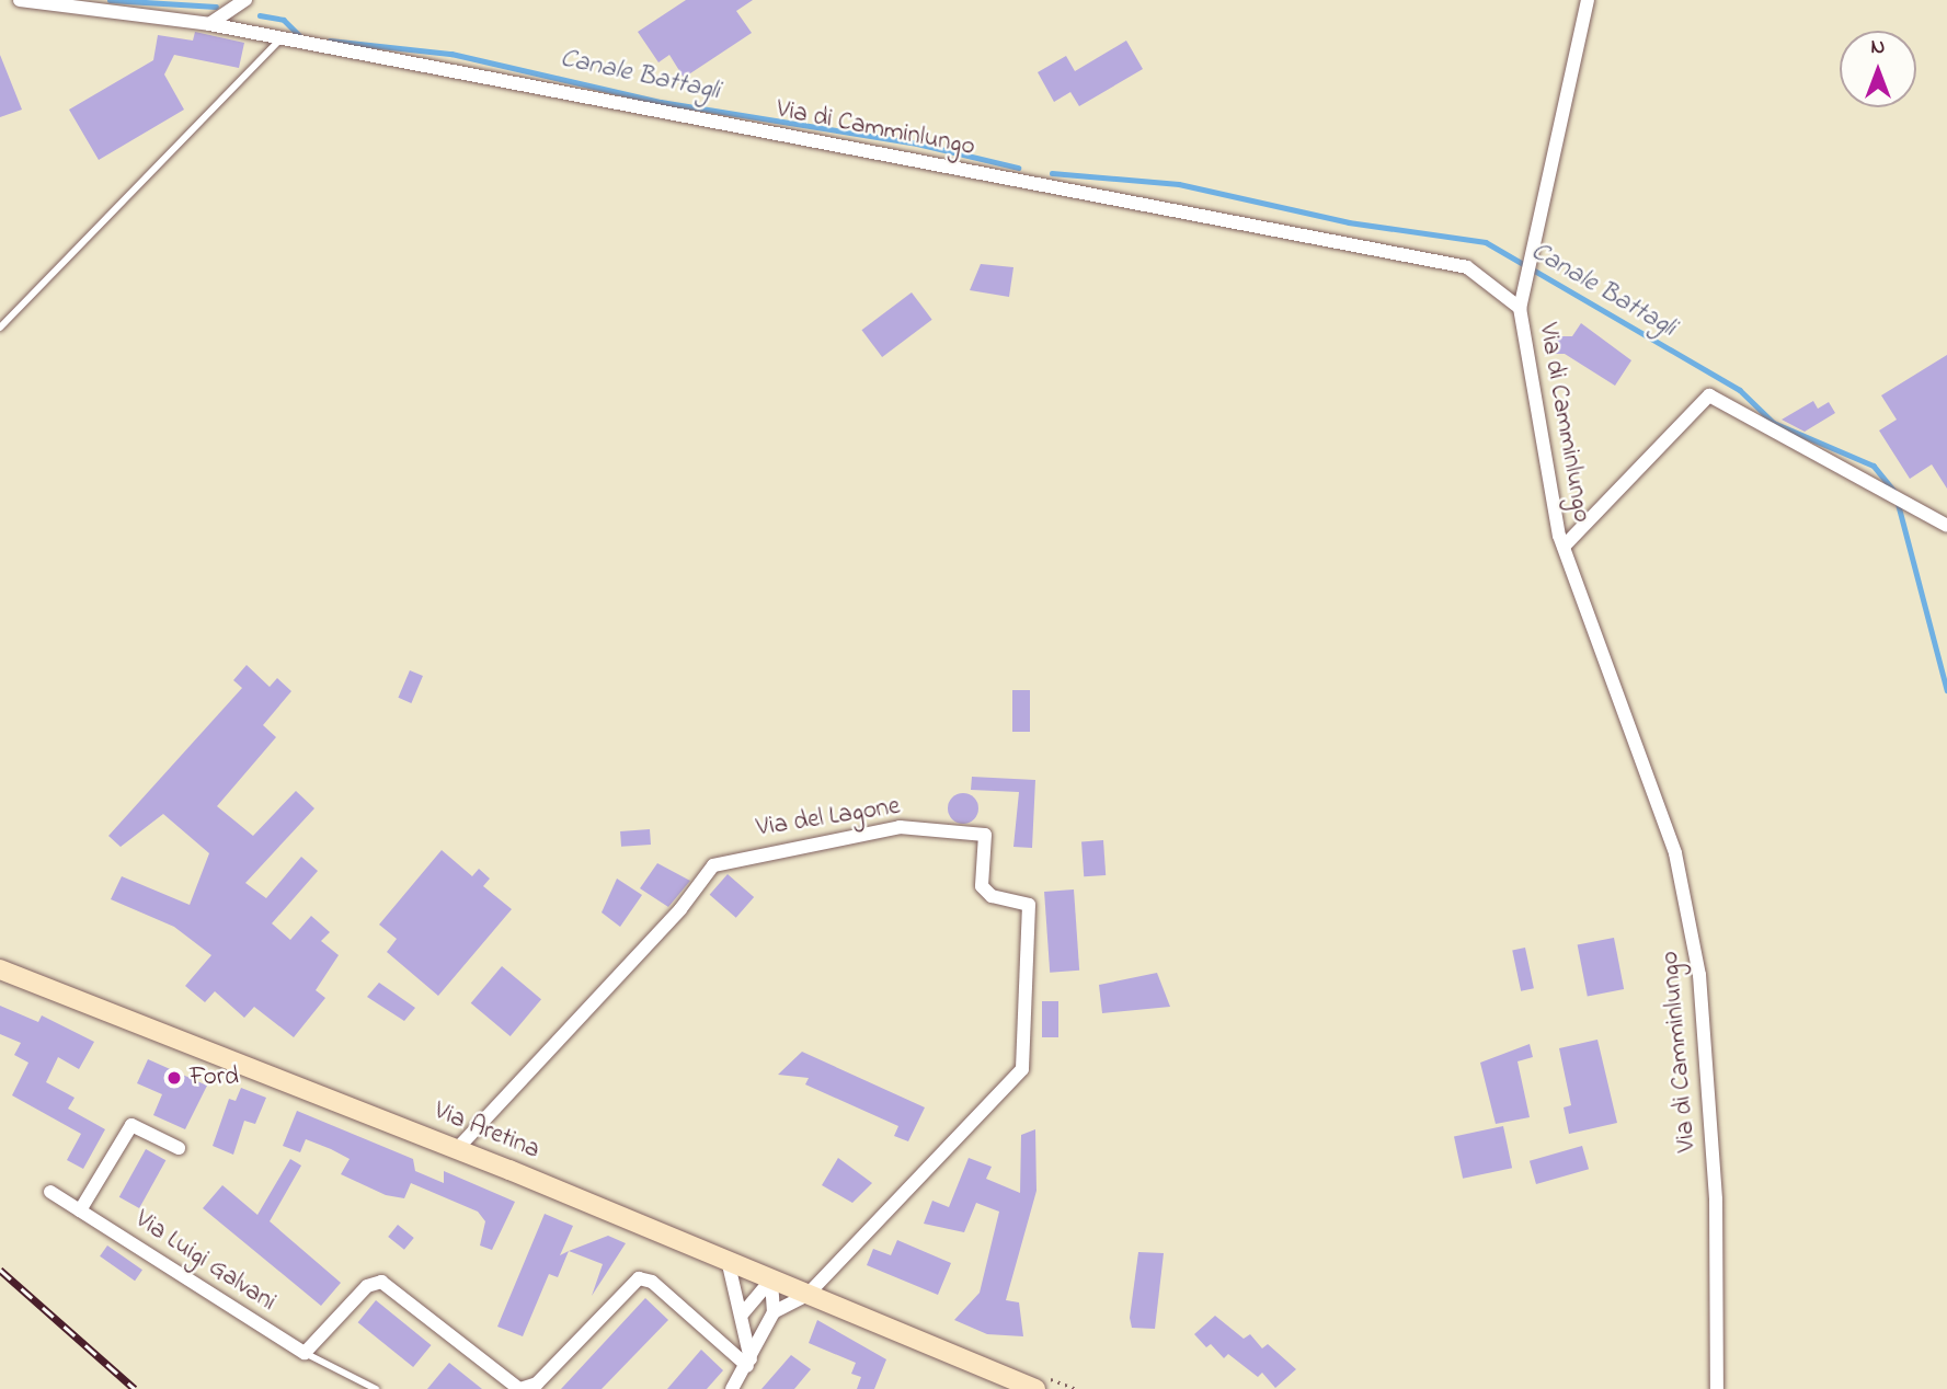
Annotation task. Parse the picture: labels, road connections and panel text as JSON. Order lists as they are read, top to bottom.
{
  "streets": {
    "street": [
      "Via di Camminlungo",
      "Via del Lagone",
      "Via Aretina",
      "Via Luigi Galvani"
    ]
  },
  "crossings": [
    ["Via del Lagone", "Via Aretina"]
  ],
  "water": ["Canale Battagli"],
  "places": ["Ford"],
  "north": "top"
}
